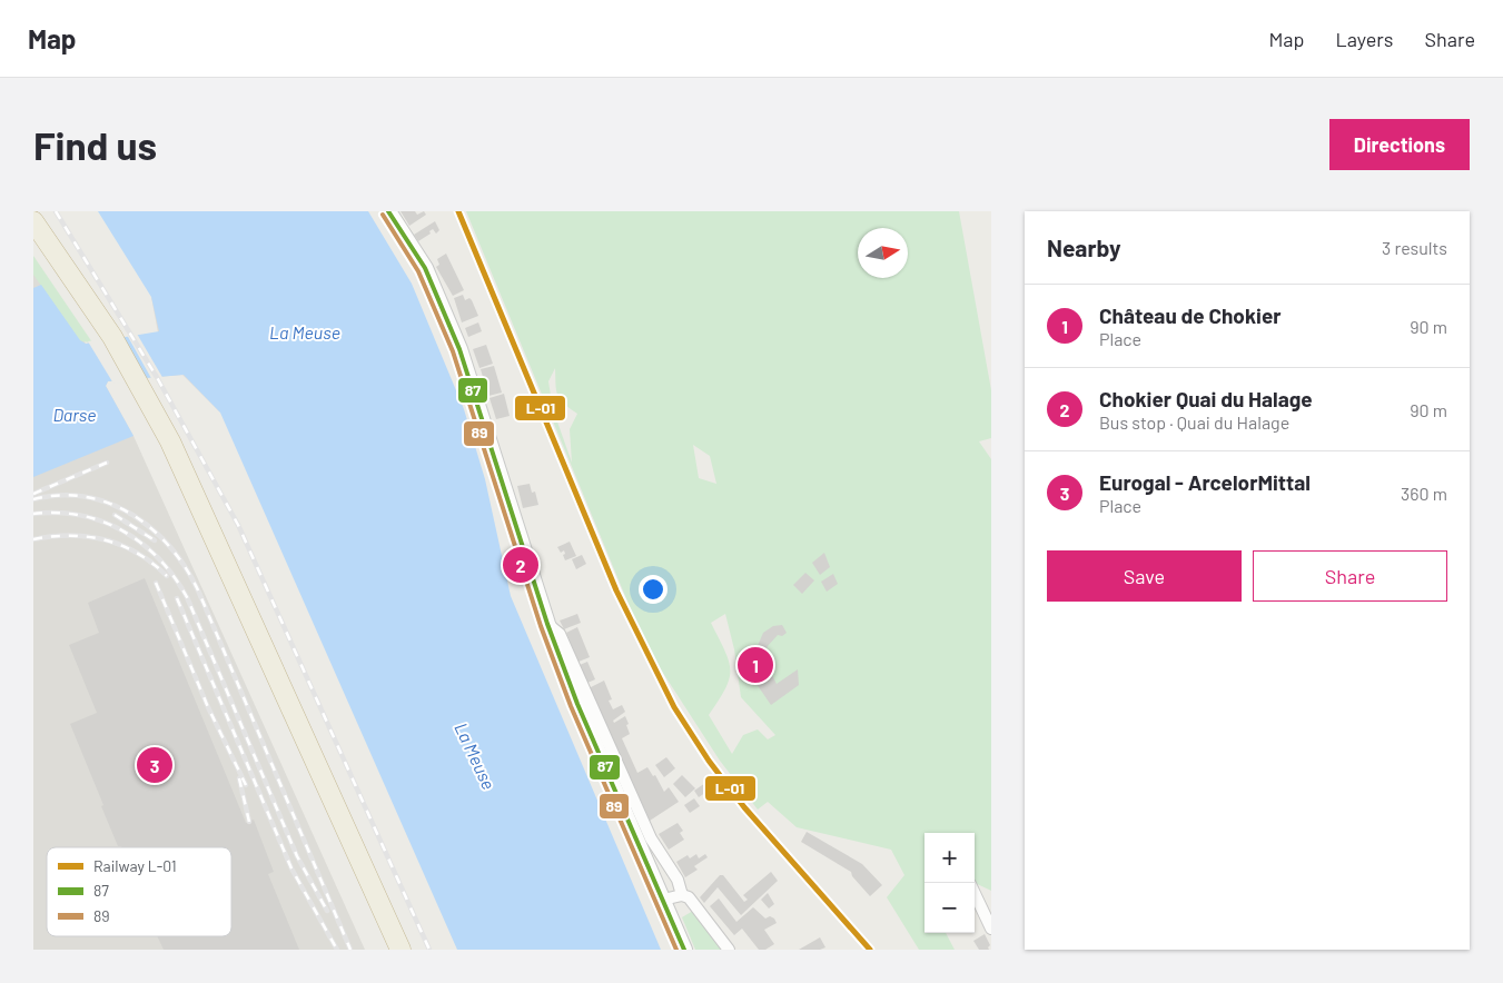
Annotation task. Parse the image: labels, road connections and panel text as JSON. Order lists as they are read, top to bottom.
{
  "water": ["La Meuse", "Darse"],
  "lines": ["rail line L-01", "transit line 87", "transit line 89"],
  "legend": ["Railway L-01", "87", "89"],
  "north": "right",
  "page": {
    "header": "Map",
    "nav": ["Map", "Layers", "Share"],
    "buttons": [
      "Directions",
      ["Save", "Share"]
    ],
    "title": "Find us",
    "heading": ["Nearby", "3 results"],
    "list": [
      {
        "mark": "1",
        "name": "Château de Chokier",
        "note": "Place",
        "value": "90 m"
      },
      {
        "mark": "2",
        "name": "Chokier Quai du Halage",
        "note": "Bus stop · Quai du Halage",
        "value": "90 m"
      },
      {
        "mark": "3",
        "name": "Eurogal - ArcelorMittal",
        "note": "Place",
        "value": "360 m"
      }
    ],
    "pins": ["2", "1", "3"],
    "map_buttons": ["+", "−"]
  }
}
